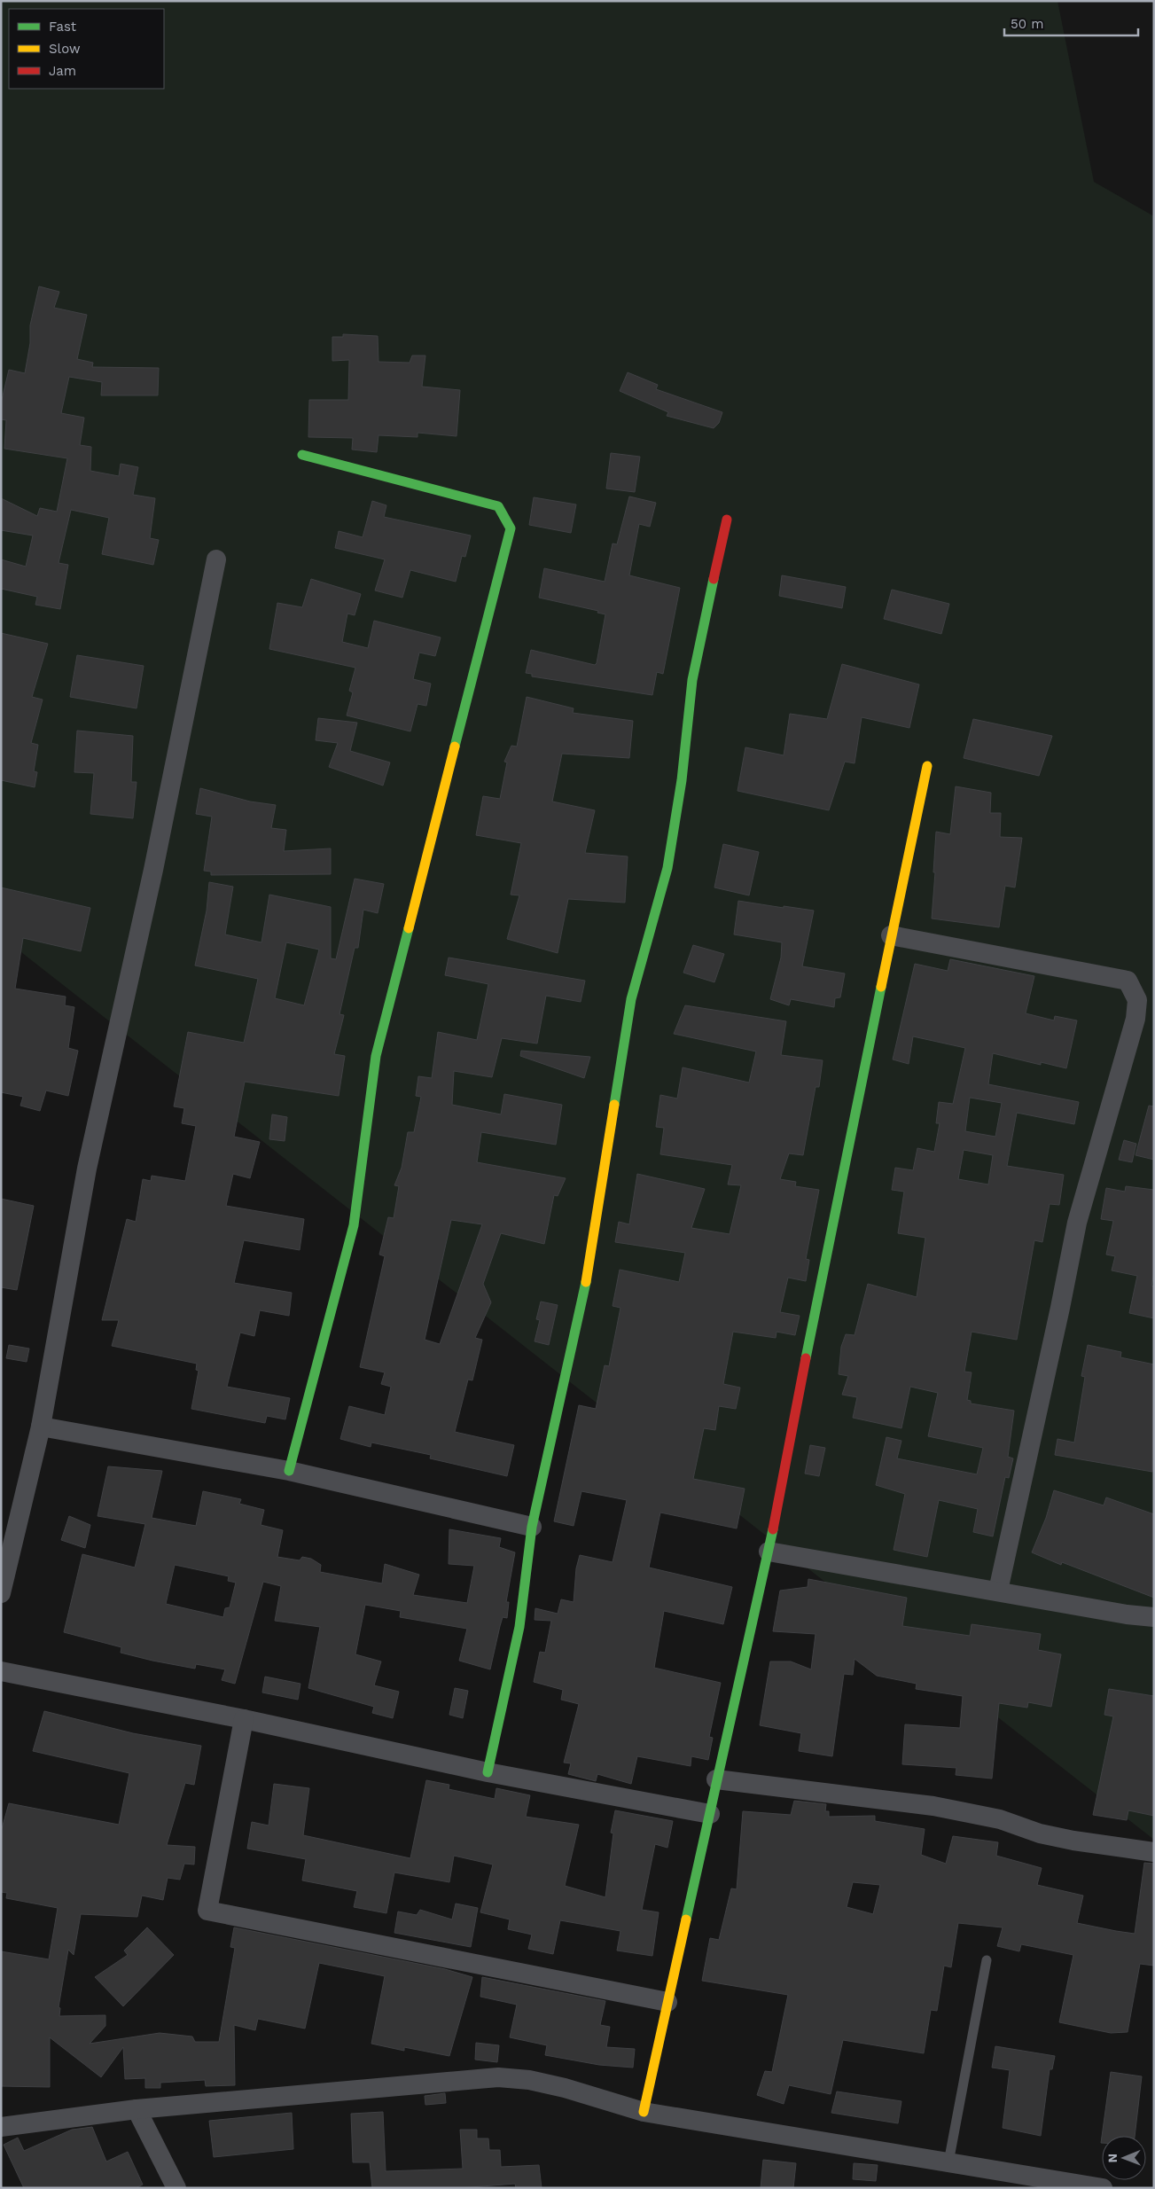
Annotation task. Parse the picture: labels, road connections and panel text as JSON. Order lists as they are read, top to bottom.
{
  "legend": ["Fast", "Slow", "Jam"],
  "scale_bar": "50 m",
  "north": "left"
}
